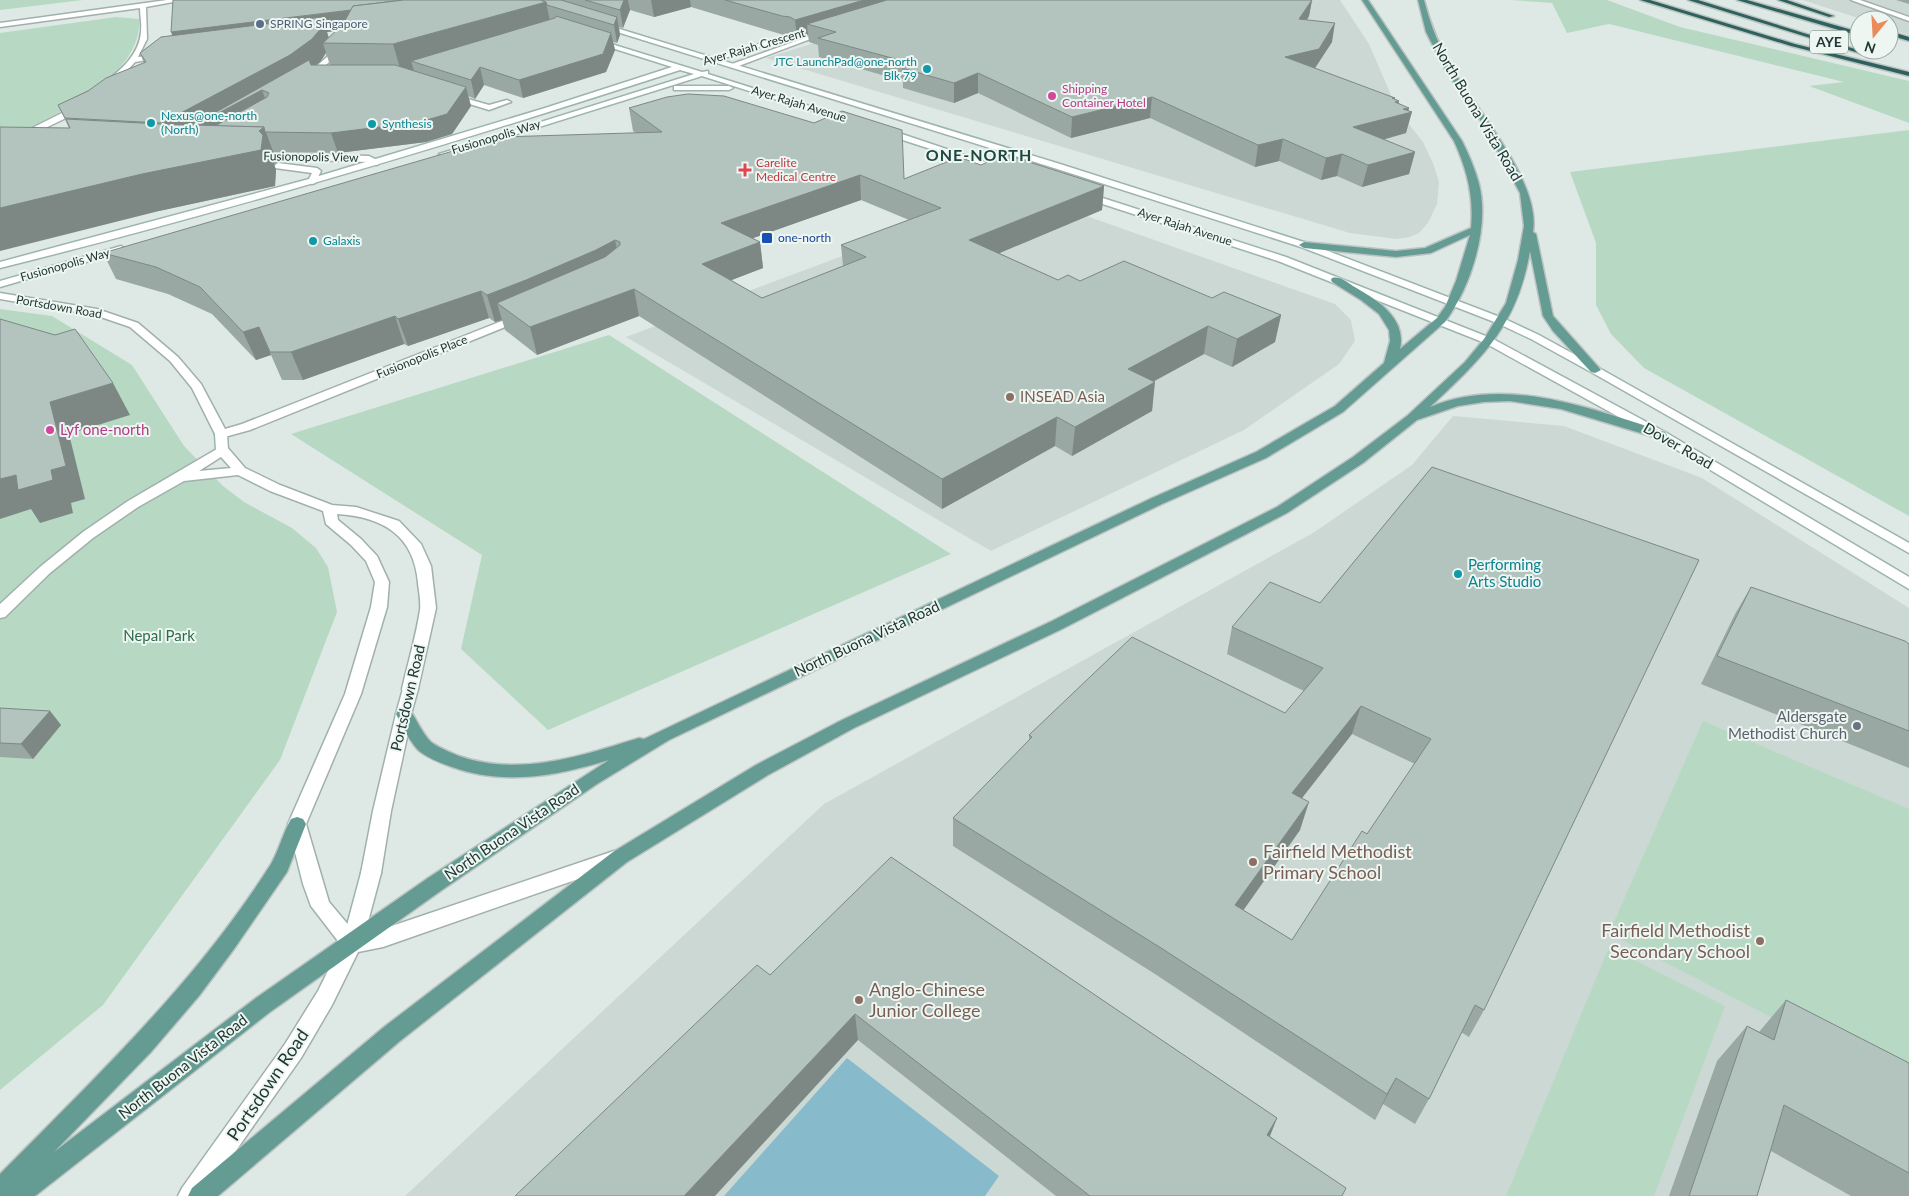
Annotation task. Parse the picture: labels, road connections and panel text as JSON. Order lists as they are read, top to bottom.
{
  "streets": {
    "highway": ["AYE"],
    "main road": ["North Buona Vista Road"],
    "street": [
      "Ayer Rajah Crescent",
      "Ayer Rajah Avenue",
      "Fusionopolis Way",
      "Fusionopolis View",
      "Portsdown Road",
      "Fusionopolis Place",
      "Dover Road"
    ]
  },
  "crossings": [
    ["Ayer Rajah Crescent", "Ayer Rajah Avenue"],
    ["Ayer Rajah Crescent", "Fusionopolis Way"],
    ["Ayer Rajah Avenue", "North Buona Vista Road"],
    ["Ayer Rajah Avenue", "Fusionopolis Way"],
    ["Ayer Rajah Avenue", "Dover Road"],
    ["North Buona Vista Road", "Portsdown Road"],
    ["North Buona Vista Road", "Dover Road"],
    ["Fusionopolis Way", "Fusionopolis View"],
    ["Portsdown Road", "Fusionopolis Place"]
  ],
  "districts": ["ONE-NORTH"],
  "parks": ["Nepal Park"],
  "places": {
    "other": [
      "SPRING Singapore",
      "JTC LaunchPad@one-north Blk 79",
      "Shipping Container Hotel",
      "Nexus@one-north (North)",
      "Synthesis",
      "Galaxis",
      "INSEAD Asia",
      "Lyf one-north",
      "Performing Arts Studio",
      "Aldersgate Methodist Church",
      "Fairfield Methodist Primary School",
      "Fairfield Methodist Secondary School",
      "Anglo-Chinese Junior College"
    ],
    "health": ["Carelite Medical Centre"],
    "transit": ["one-north"]
  },
  "north": "bottom"
}
